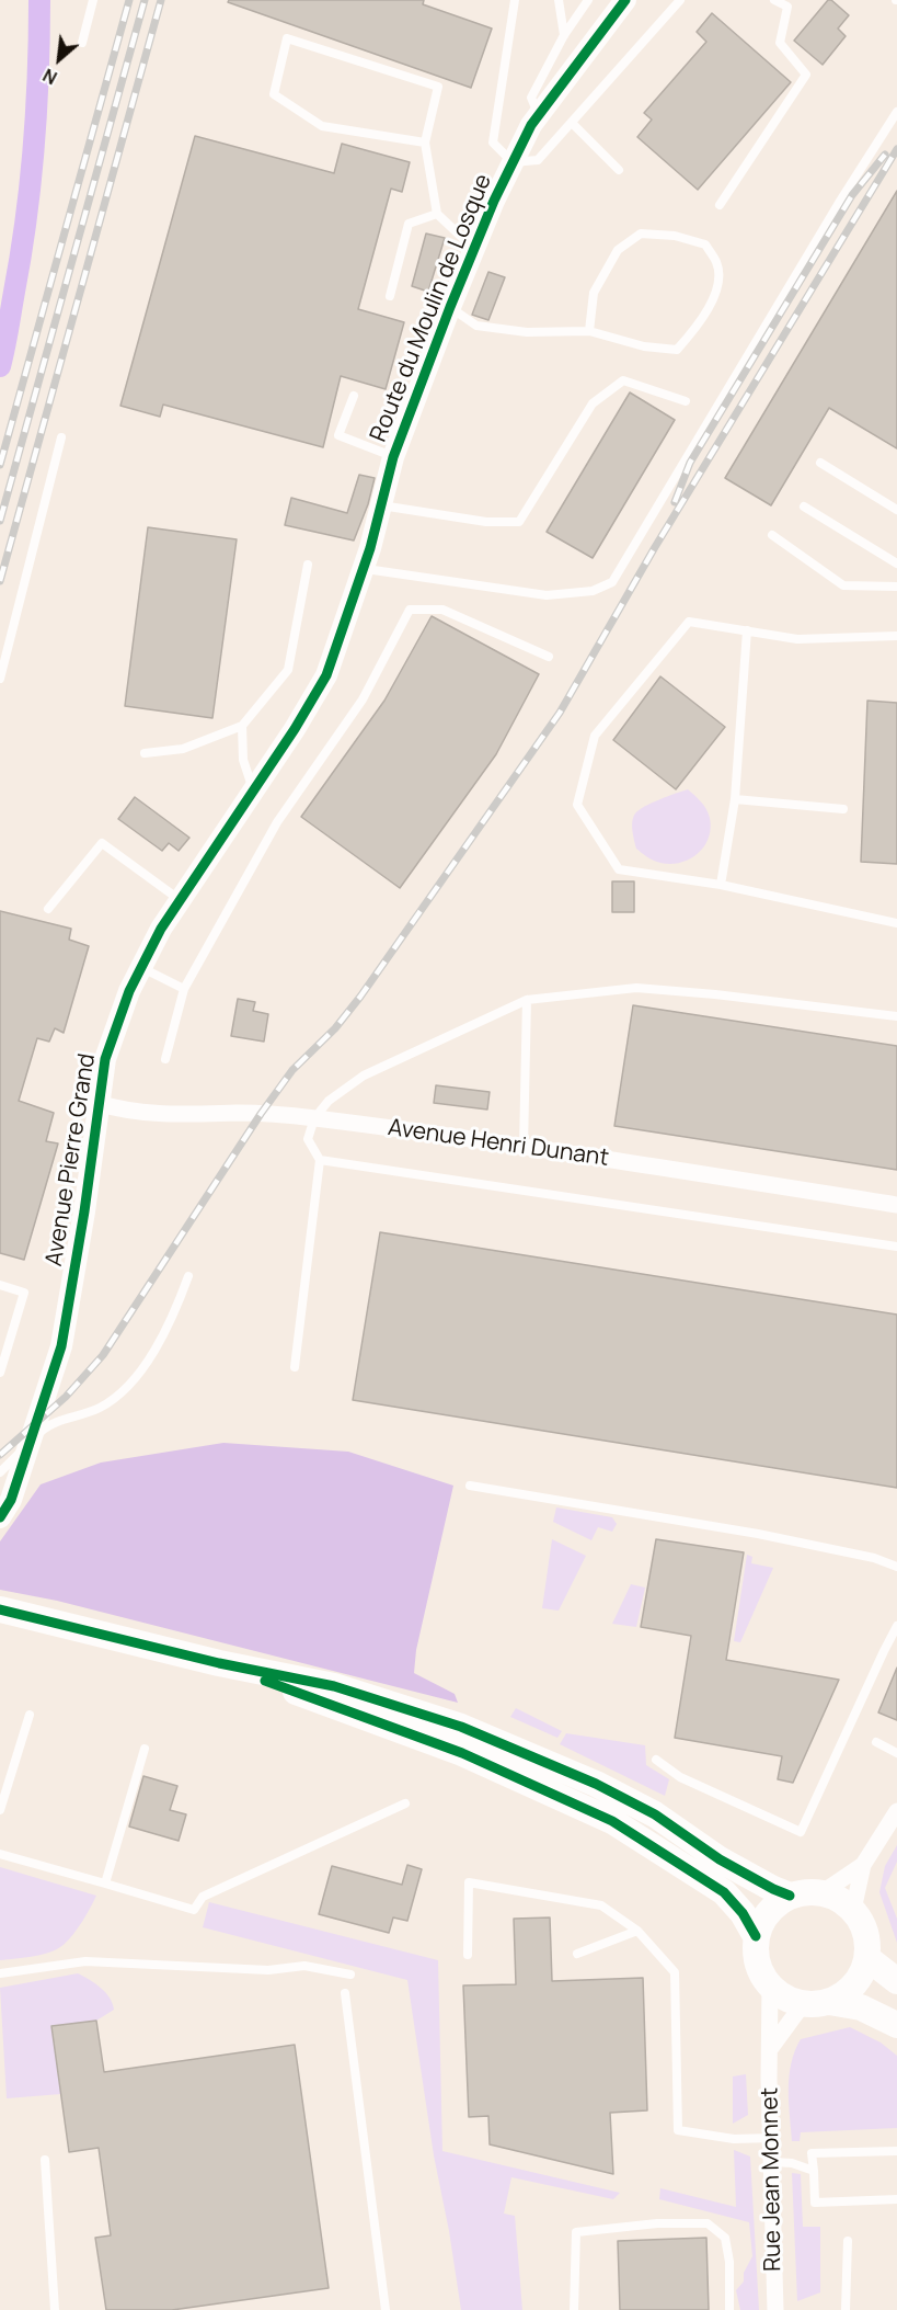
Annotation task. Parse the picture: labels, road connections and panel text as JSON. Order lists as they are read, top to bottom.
{
  "streets": {
    "street": [
      "Route du Moulin de Losque",
      "Avenue Henri Dunant",
      "Avenue Pierre Grand",
      "Rue Jean Monnet"
    ]
  },
  "crossings": [
    ["Route du Moulin de Losque", "Avenue Pierre Grand"],
    ["Avenue Henri Dunant", "Avenue Pierre Grand"]
  ],
  "north": "bottom left"
}
